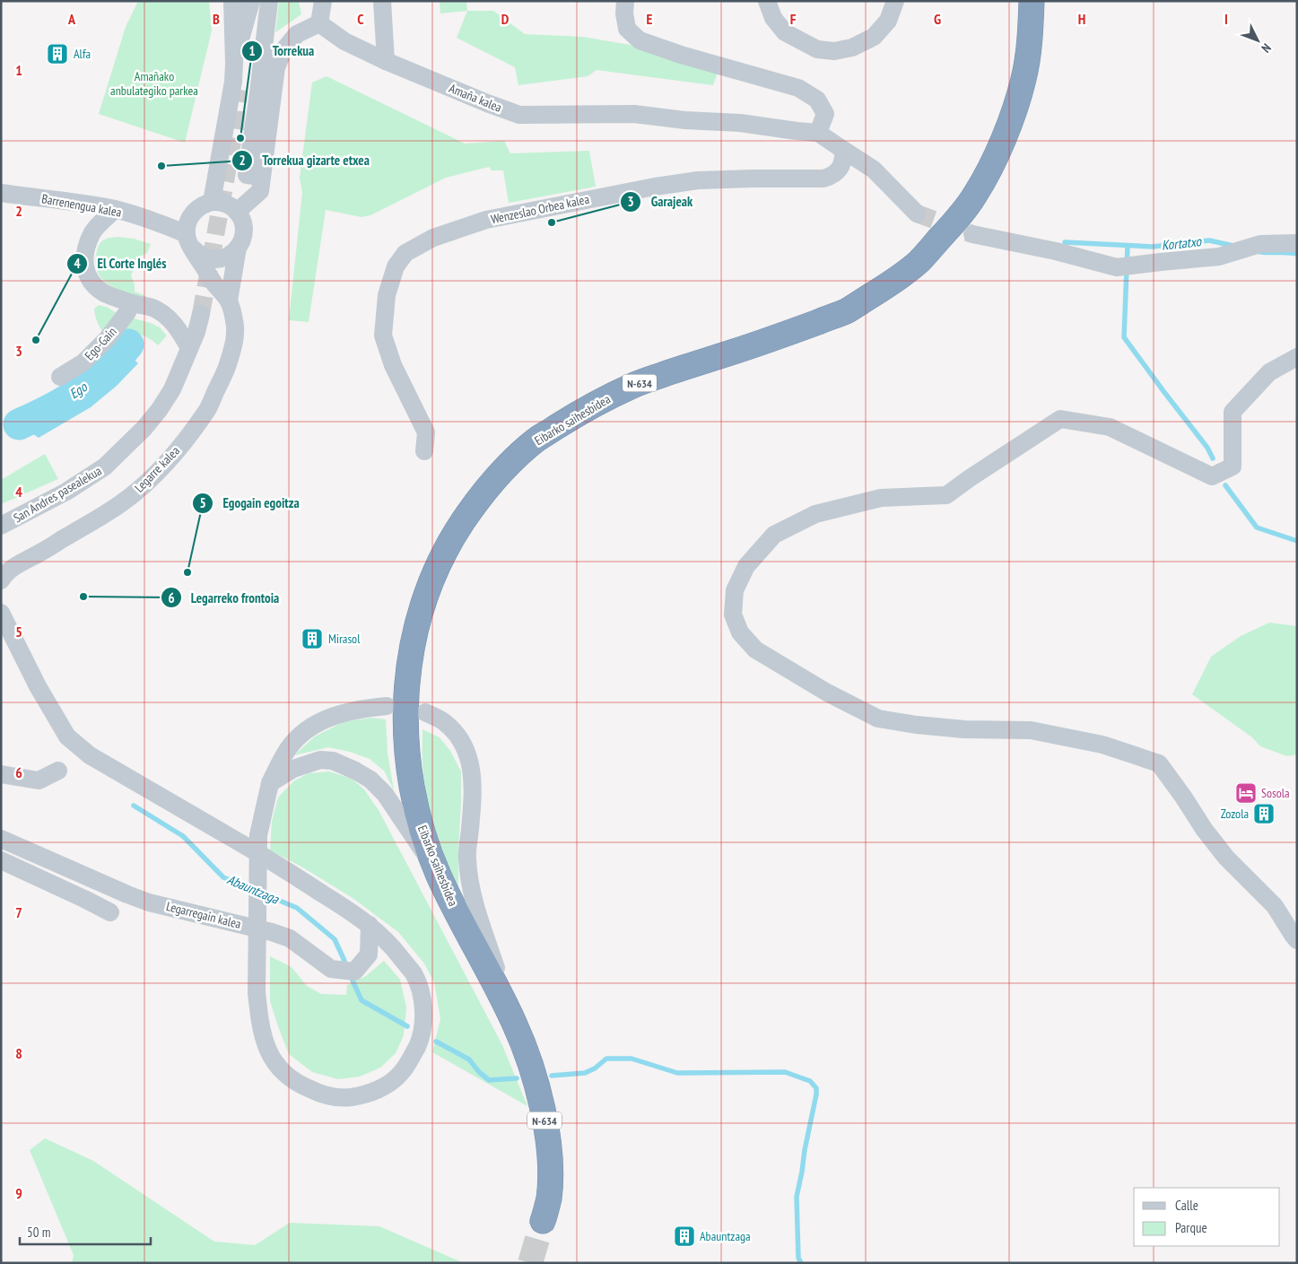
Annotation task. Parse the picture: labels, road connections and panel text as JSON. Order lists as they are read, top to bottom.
{
  "streets": {
    "highway": ["N-634", "Eibarko saihesbidea"],
    "street": [
      "Amaña kalea",
      "Barrenengua kalea",
      "Wenzeslao Orbea kalea",
      "Ego-Gain",
      "Legarre kalea",
      "San Andres pasealekua",
      "Legarregain kalea"
    ]
  },
  "water": ["Kortatxo", "Ego", "Abauntzaga"],
  "parks": ["Amañako anbulategiko parkea"],
  "places": {
    "building": [
      "Alfa",
      "Mirasol",
      "Zozola",
      "Abauntzaga"
    ],
    "other": [
      "Torrekua",
      "Torrekua gizarte etxea",
      "Garajeak",
      "El Corte Inglés",
      "Egogain egoitza",
      "Legarreko frontoia"
    ],
    "hotel": ["Sosola"]
  },
  "legend": ["Calle", "Parque"],
  "scale_bar": "50 m",
  "north": "bottom right",
  "grid": {
    "columns": [
      "A",
      "B",
      "C",
      "D",
      "E",
      "F",
      "G",
      "H",
      "I"
    ],
    "rows": [
      "1",
      "2",
      "3",
      "4",
      "5",
      "6",
      "7",
      "8",
      "9"
    ]
  }
}
